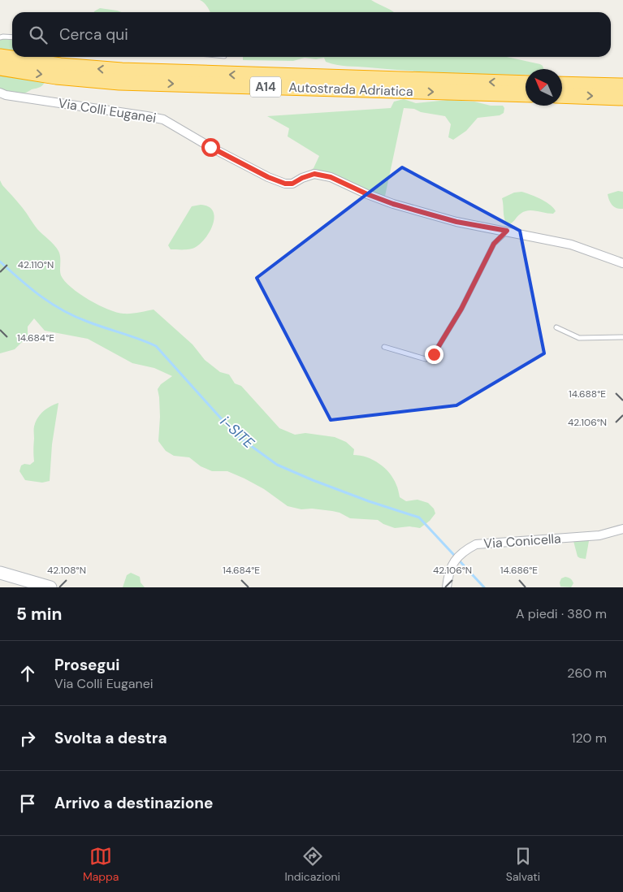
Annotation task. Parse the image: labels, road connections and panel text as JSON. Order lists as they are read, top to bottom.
{
  "streets": {
    "highway": ["A14", "Autostrada Adriatica"],
    "street": ["Via Colli Euganei", "Via Conicella"]
  },
  "water": ["i-SITE"],
  "north": "top left",
  "page": {
    "search": "Cerca qui",
    "heading": ["5 min", "A piedi · 380 m"],
    "list": [
      ["Prosegui", "Via Colli Euganei", "260 m"],
      ["Svolta a destra", "120 m"],
      "Arrivo a destinazione"
    ],
    "nav": ["Mappa", "Indicazioni", "Salvati"]
  },
  "coordinates": [
    "42.110°N",
    "14.684°E",
    "14.688°E",
    "42.106°N",
    "14.686°E",
    "42.108°N"
  ]
}
